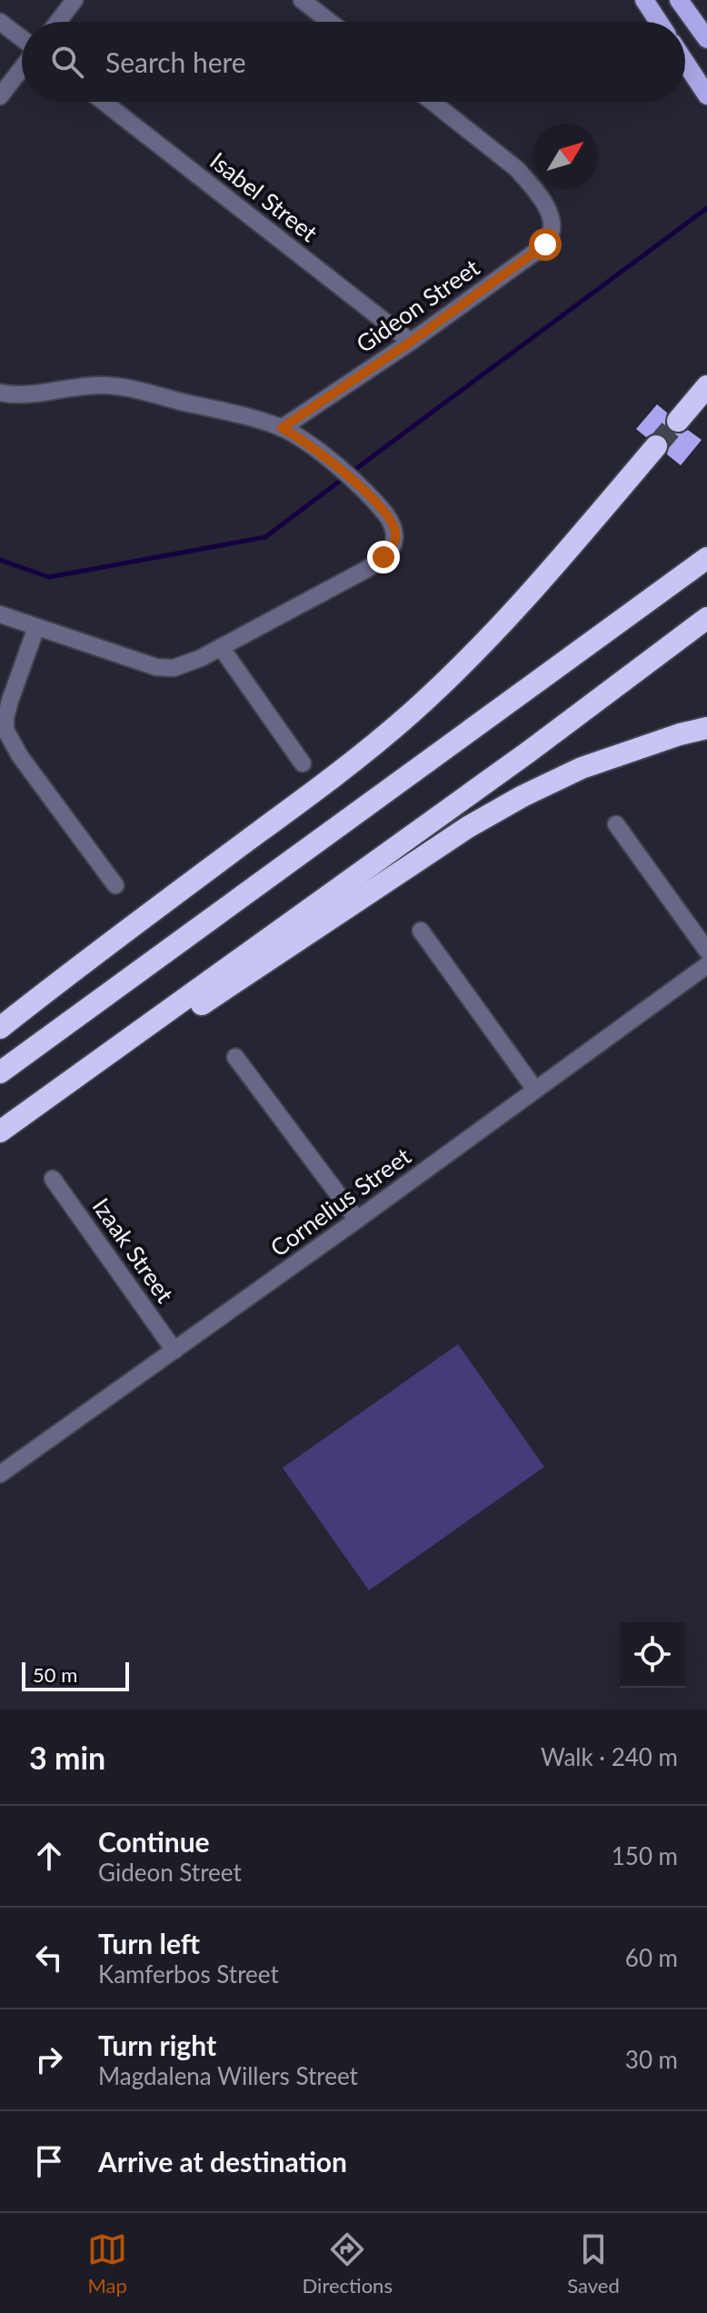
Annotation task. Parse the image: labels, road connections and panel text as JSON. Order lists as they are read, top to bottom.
{
  "streets": {
    "street": [
      "Isabel Street",
      "Gideon Street",
      "Cornelius Street",
      "Izaak Street"
    ]
  },
  "crossings": [
    ["Isabel Street", "Gideon Street"],
    ["Cornelius Street", "Izaak Street"]
  ],
  "scale_bar": "50 m",
  "north": "top right",
  "page": {
    "search": "Search here",
    "scale": "50 m",
    "heading": ["3 min", "Walk · 240 m"],
    "list": [
      ["Continue", "Gideon Street", "150 m"],
      ["Turn left", "Kamferbos Street", "60 m"],
      ["Turn right", "Magdalena Willers Street", "30 m"],
      "Arrive at destination"
    ],
    "nav": ["Map", "Directions", "Saved"]
  }
}
